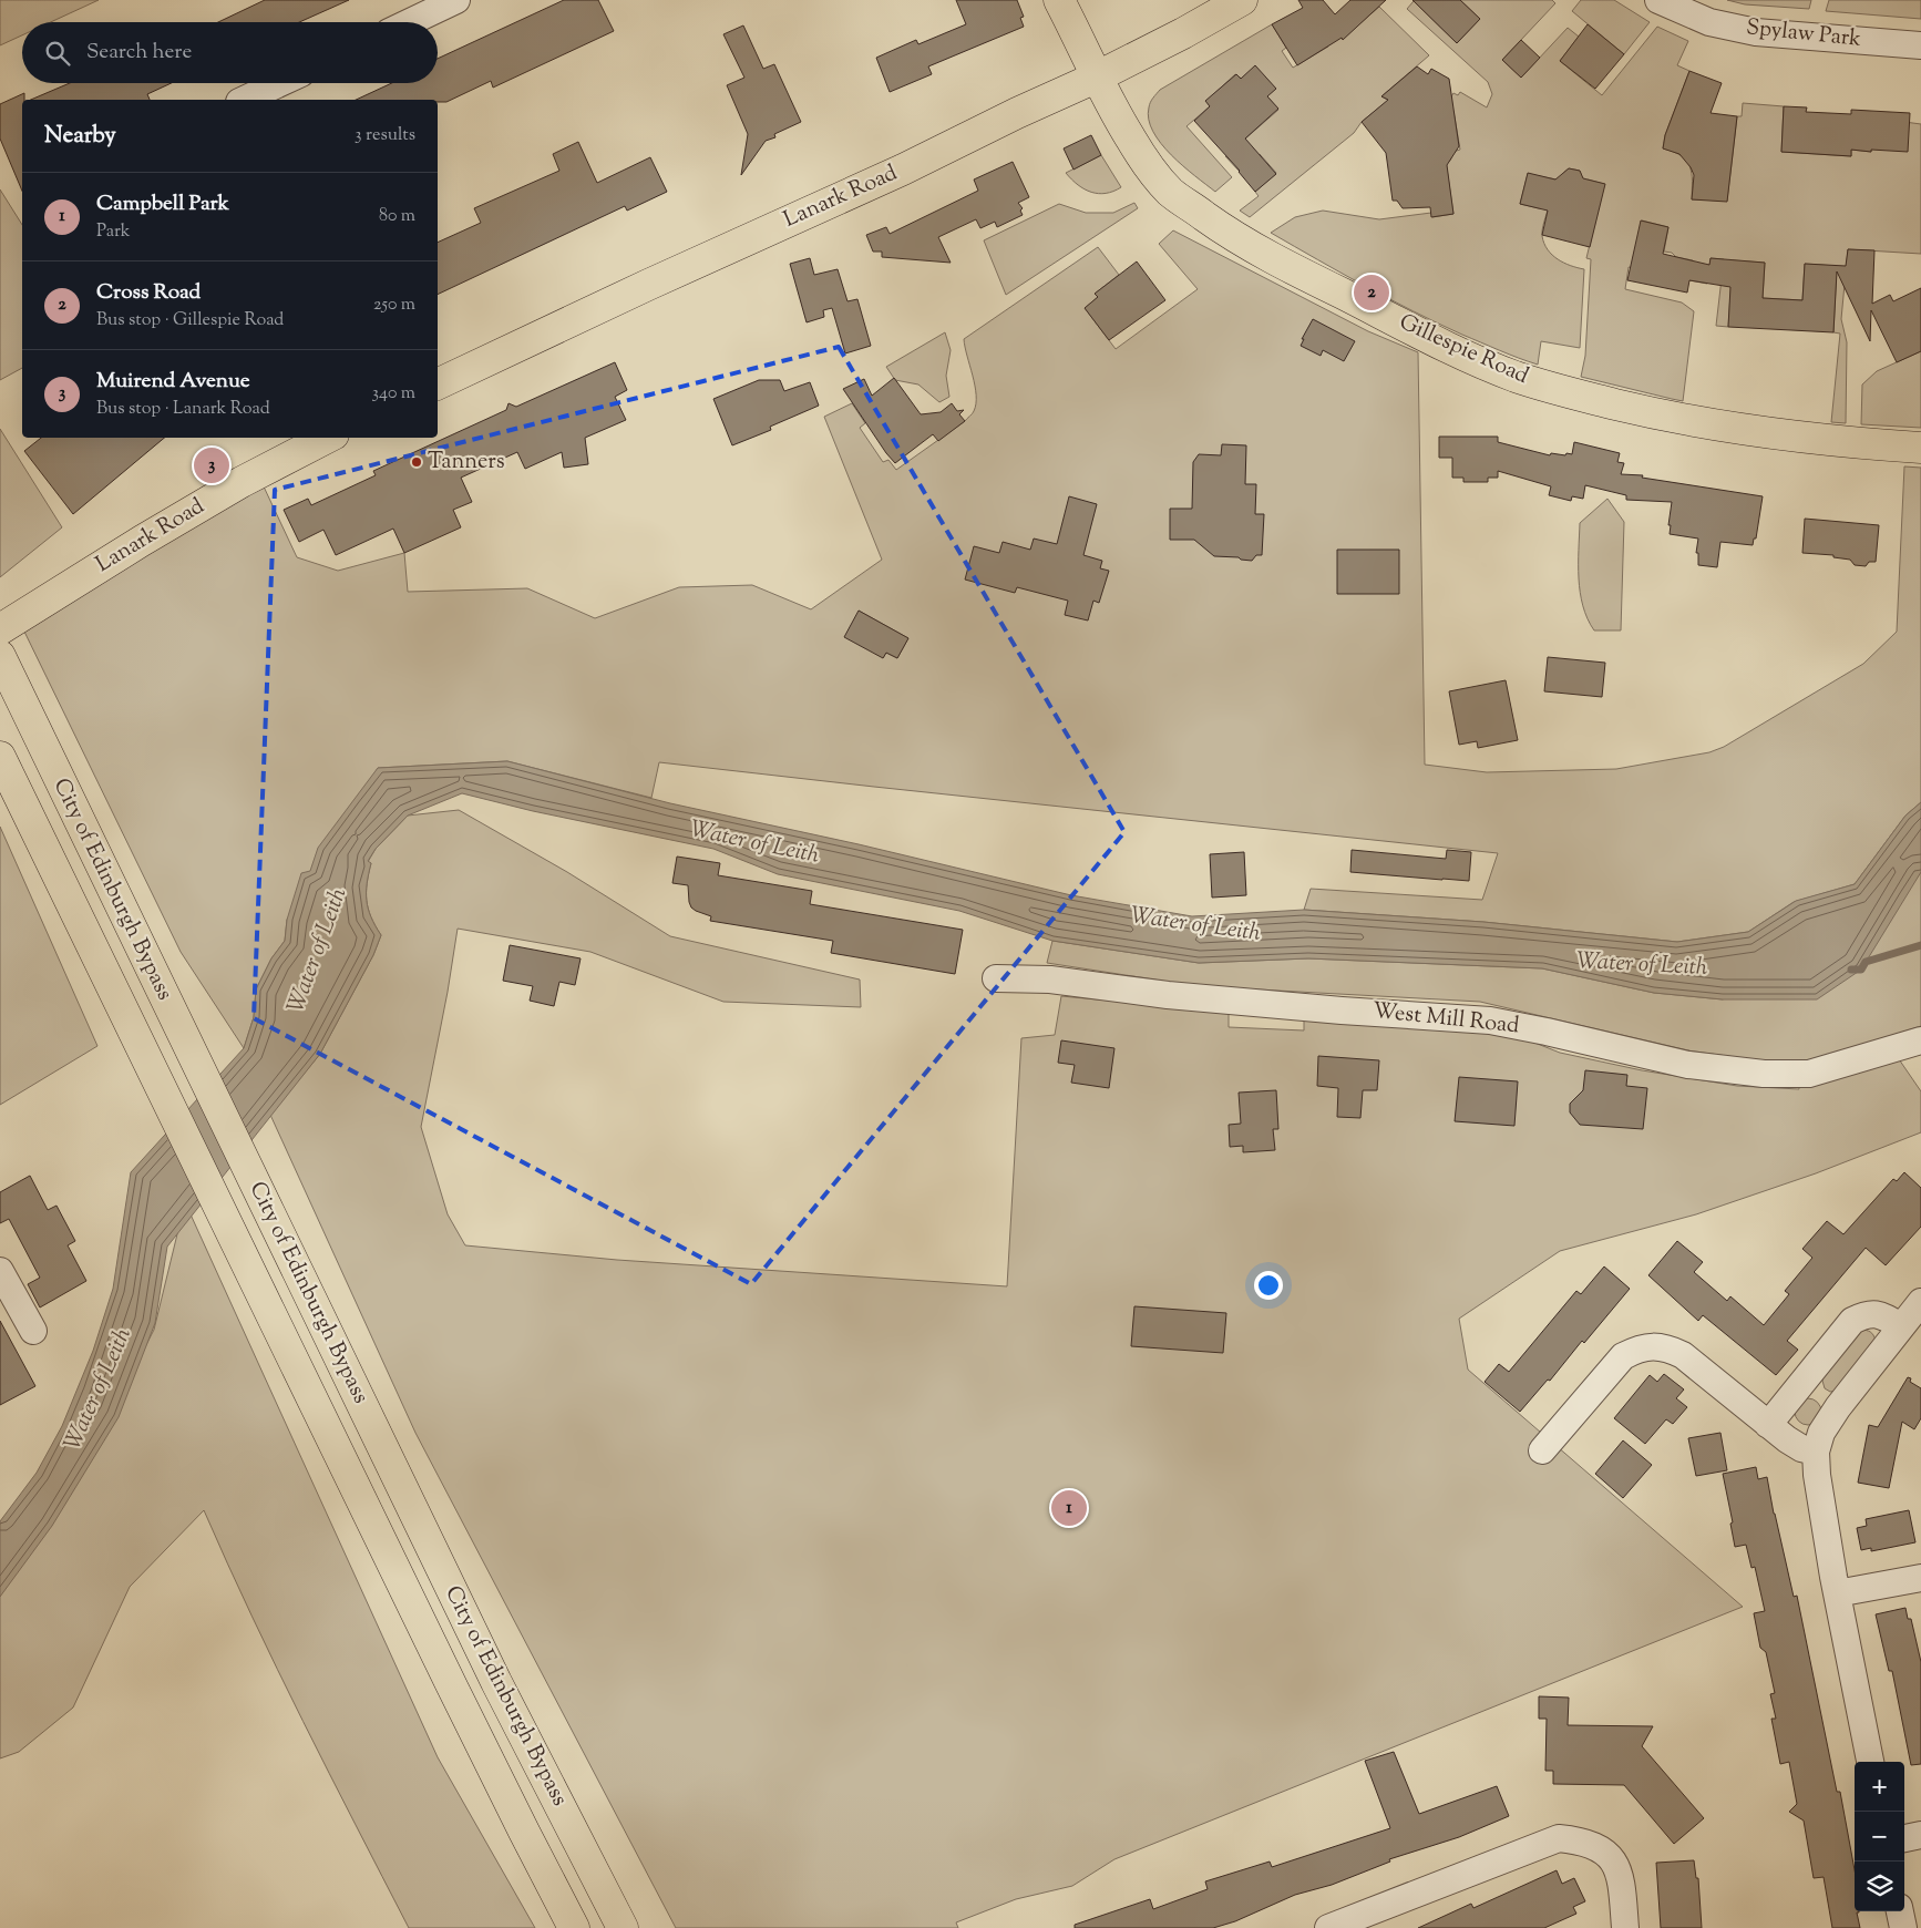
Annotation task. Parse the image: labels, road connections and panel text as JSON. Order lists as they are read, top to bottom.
{
  "streets": {
    "main road": ["Lanark Road", "Gillespie Road", "City of Edinburgh Bypass"],
    "street": ["Spylaw Park", "West Mill Road"]
  },
  "crossings": [
    ["Lanark Road", "Gillespie Road"]
  ],
  "water": ["Water of Leith"],
  "places": ["Tanners"],
  "page": {
    "search": "Search here",
    "heading": ["Nearby", "3 results"],
    "list": [
      {
        "mark": "1",
        "name": "Campbell Park",
        "note": "Park",
        "value": "80 m"
      },
      {
        "mark": "2",
        "name": "Cross Road",
        "note": "Bus stop · Gillespie Road",
        "value": "250 m"
      },
      {
        "mark": "3",
        "name": "Muirend Avenue",
        "note": "Bus stop · Lanark Road",
        "value": "340 m"
      }
    ],
    "pins": ["2", "3", "1"],
    "map_buttons": ["+", "−"]
  }
}
